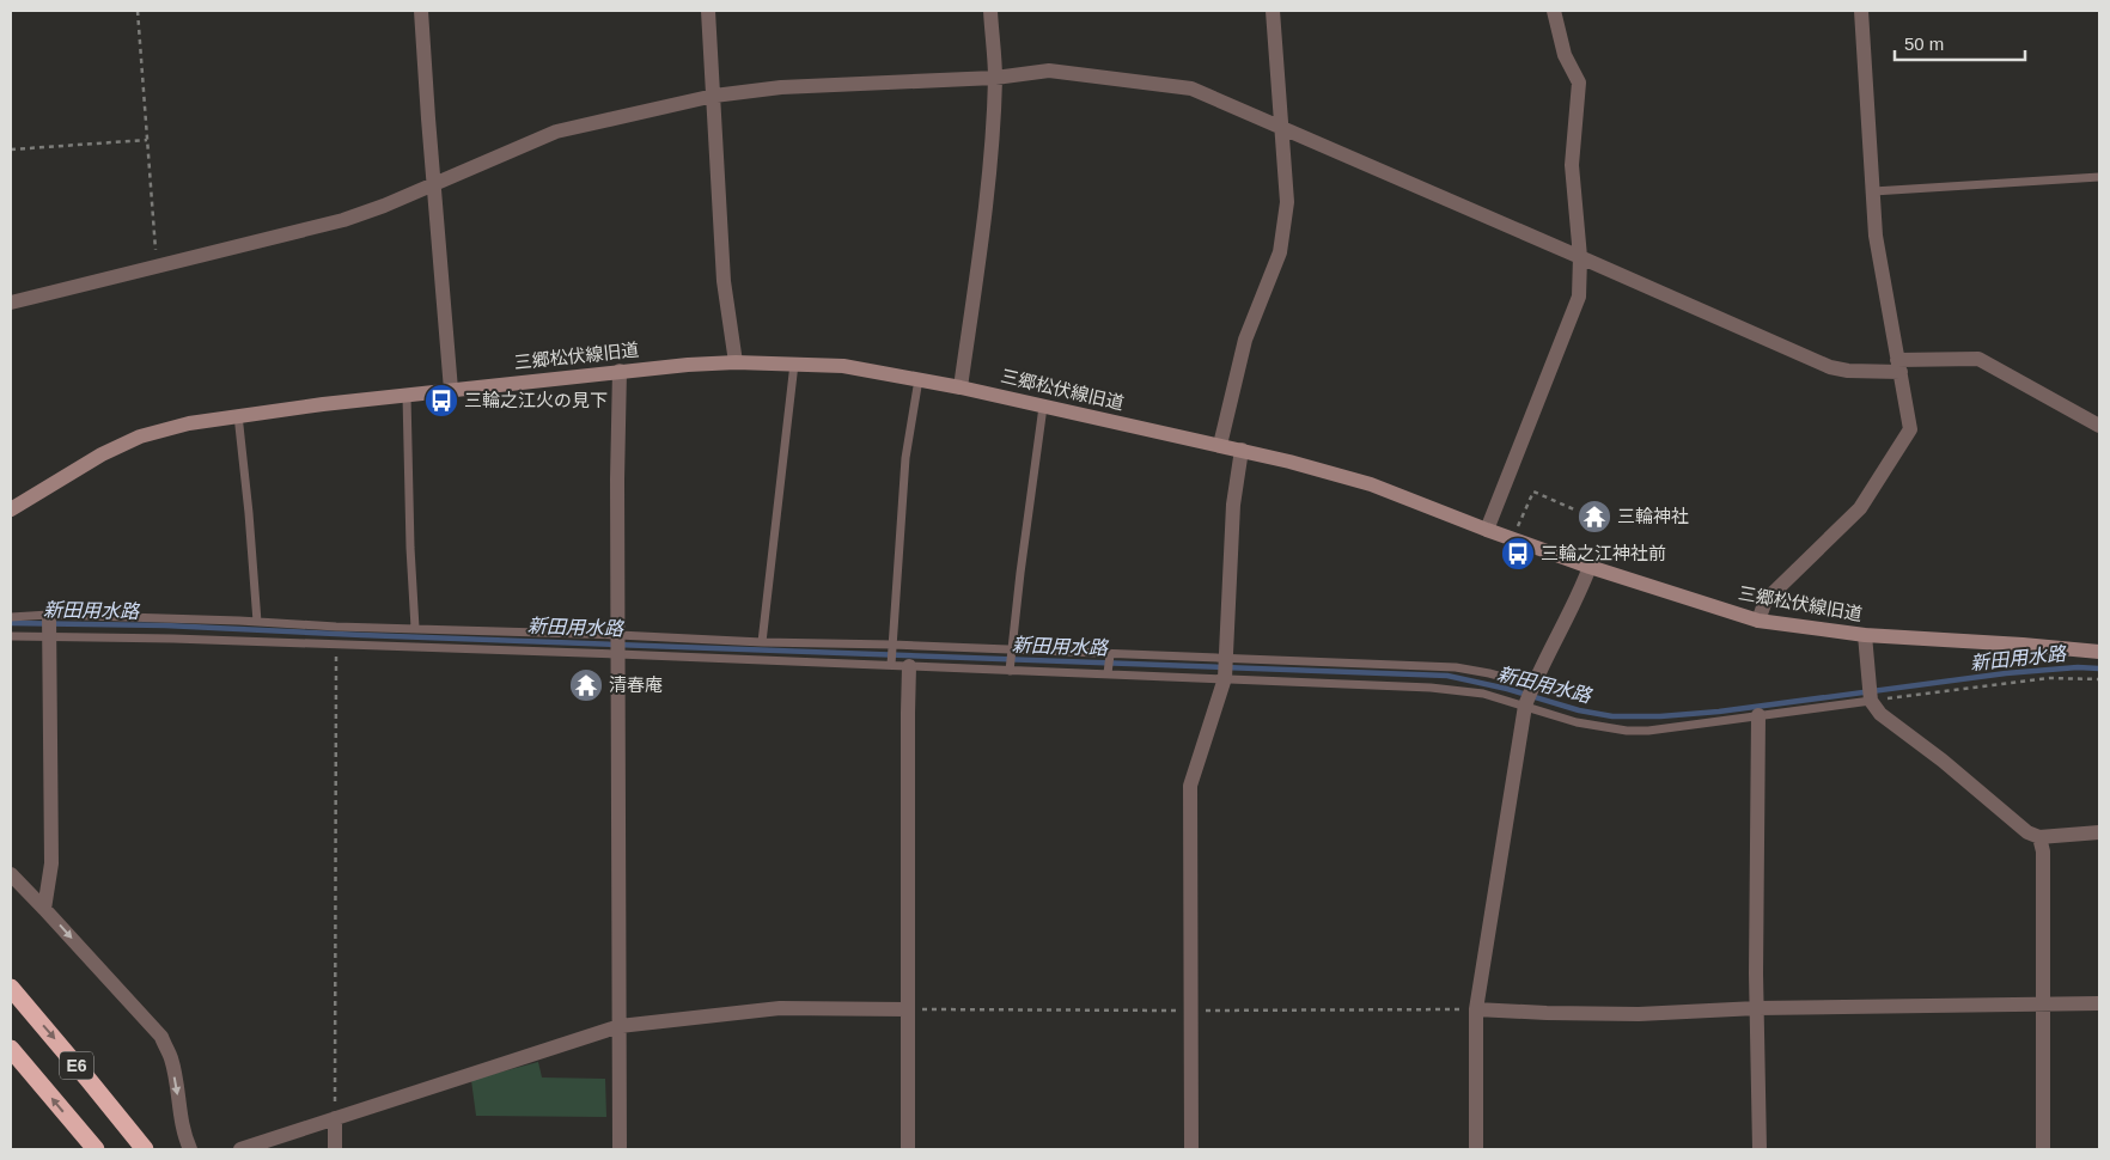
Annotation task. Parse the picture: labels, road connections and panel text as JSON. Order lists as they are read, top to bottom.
{
  "streets": {
    "highway": ["E6"],
    "street": ["三郷松伏線旧道"]
  },
  "water": ["新田用水路"],
  "places": {
    "bus stop": ["三輪之江火の見下", "三輪之江神社前"],
    "temple": ["三輪神社", "清春庵"]
  },
  "scale_bar": "50 m"
}
